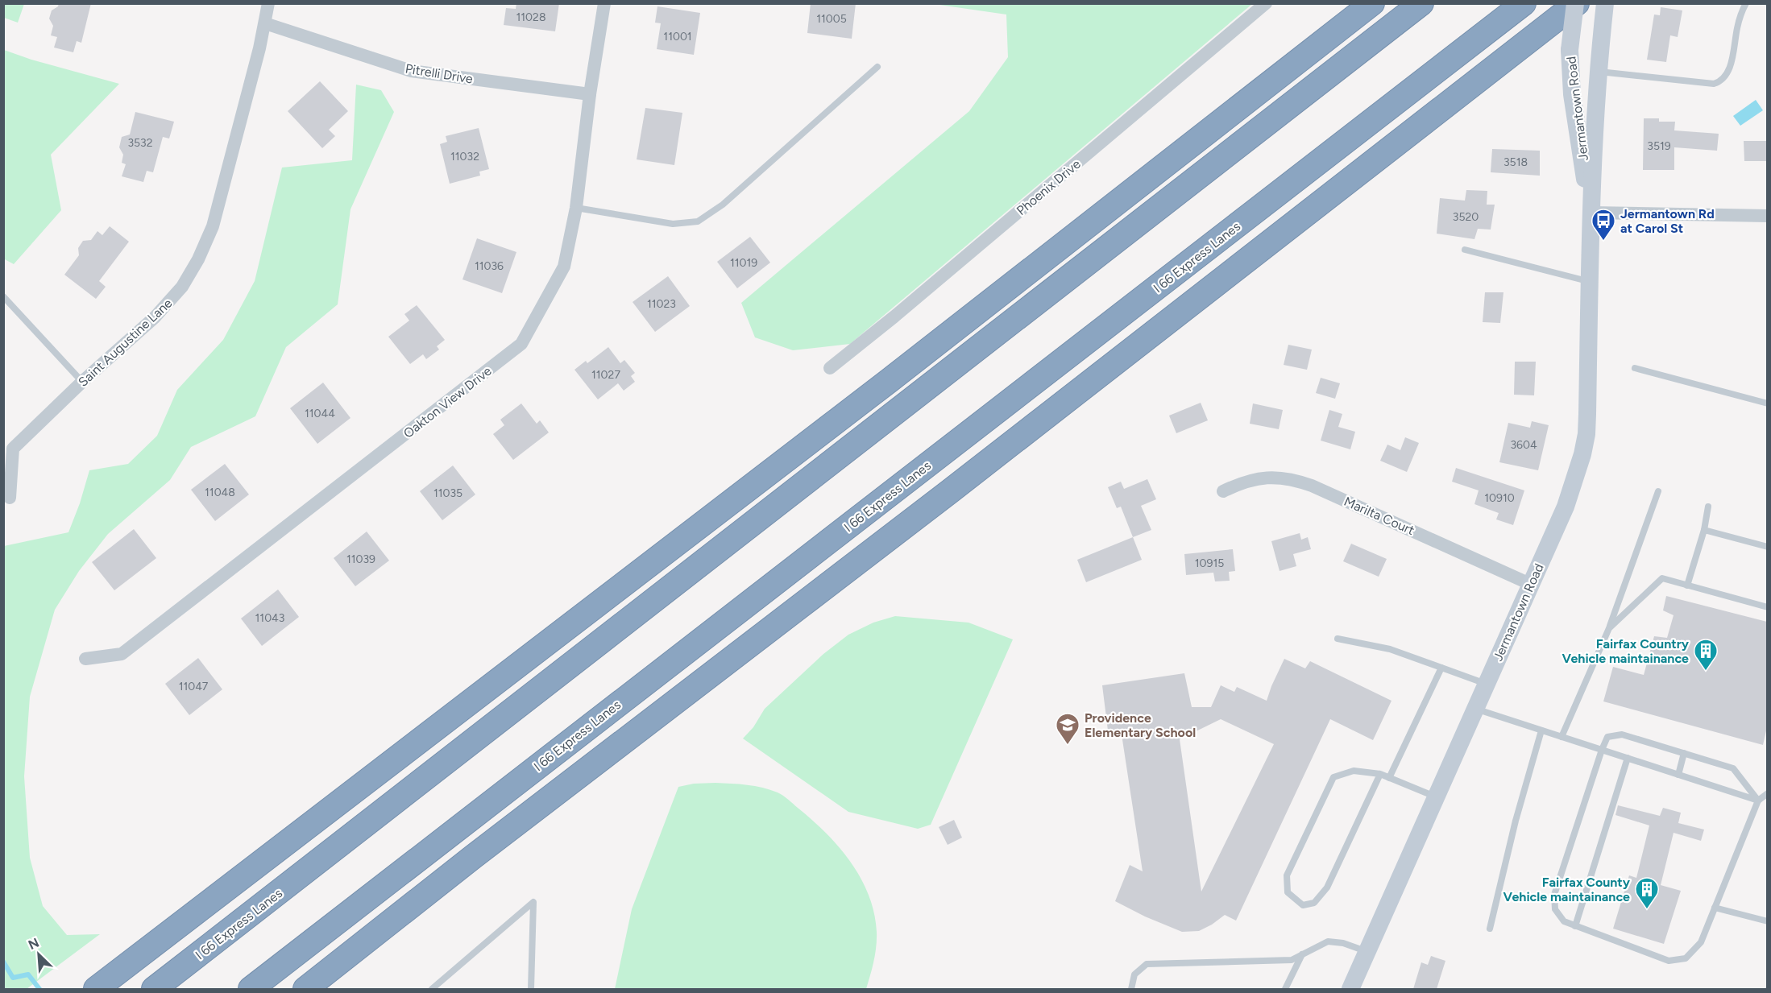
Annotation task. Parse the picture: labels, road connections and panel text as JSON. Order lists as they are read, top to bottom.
{
  "streets": {
    "highway": ["I 66 Express Lanes"],
    "main road": ["Jermantown Road"],
    "street": [
      "Pitrelli Drive",
      "Phoenix Drive",
      "Saint Augustine Lane",
      "Oakton View Drive",
      "Marilta Court"
    ]
  },
  "crossings": [
    ["Pitrelli Drive", "Saint Augustine Lane"],
    ["Pitrelli Drive", "Oakton View Drive"],
    ["Jermantown Road", "Marilta Court"]
  ],
  "places": {
    "bus stop": ["Jermantown Rd at Carol St"],
    "building": ["Fairfax Country Vehicle maintainance", "Fairfax County Vehicle maintainance"],
    "school or university": ["Providence Elementary School"]
  },
  "house_numbers": [
    "11028",
    "11005",
    "11001",
    "3532",
    "3519",
    "11032",
    "3518",
    "3520",
    "11019",
    "11036",
    "11023",
    "11027",
    "11044",
    "3604",
    "11048",
    "11035",
    "10910",
    "11039",
    "10915",
    "11043",
    "11047"
  ],
  "north": "top left"
}
